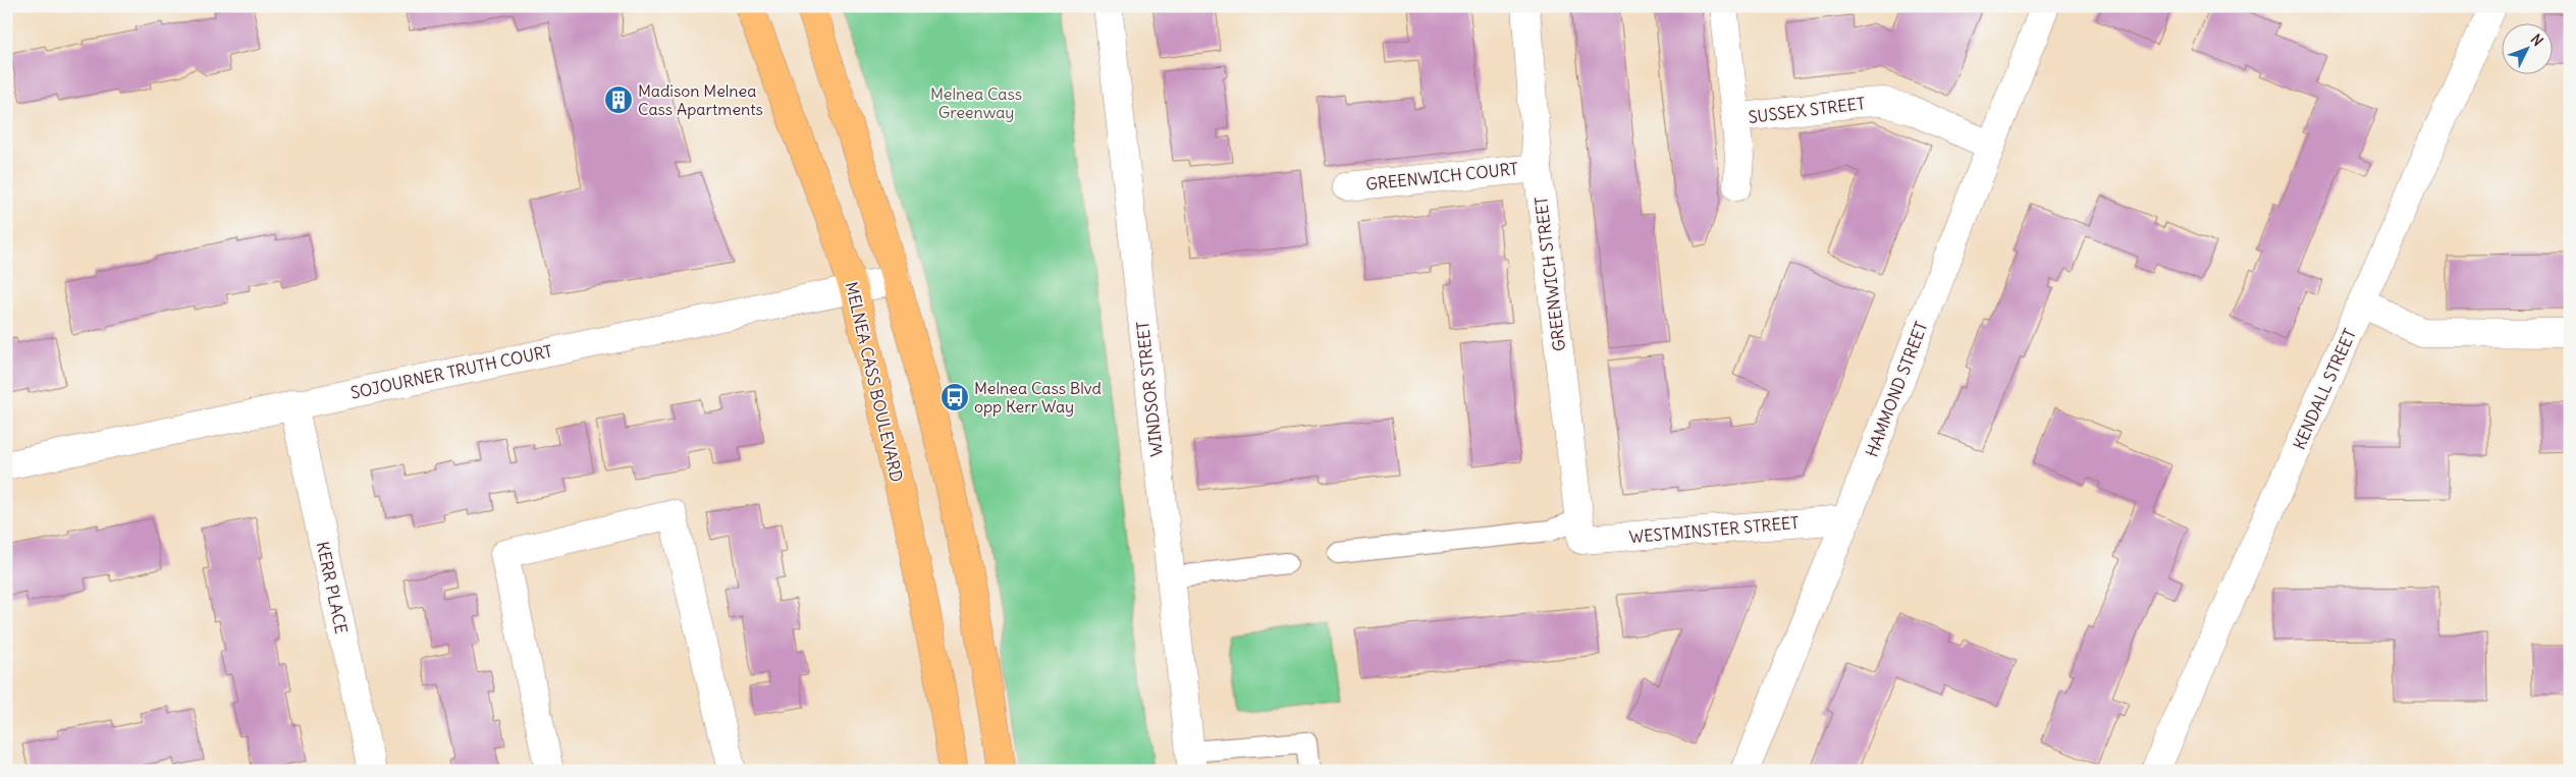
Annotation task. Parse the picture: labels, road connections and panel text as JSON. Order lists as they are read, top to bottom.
{
  "streets": {
    "main road": ["MELNEA CASS BOULEVARD"],
    "street": [
      "SUSSEX STREET",
      "GREENWICH COURT",
      "GREENWICH STREET",
      "SOJOURNER TRUTH COURT",
      "WINDSOR STREET",
      "HAMMOND STREET",
      "KENDALL STREET",
      "WESTMINSTER STREET",
      "KERR PLACE"
    ]
  },
  "crossings": [
    ["SUSSEX STREET", "HAMMOND STREET"],
    ["GREENWICH COURT", "GREENWICH STREET"],
    ["GREENWICH STREET", "WESTMINSTER STREET"],
    ["SOJOURNER TRUTH COURT", "MELNEA CASS BOULEVARD"],
    ["SOJOURNER TRUTH COURT", "KERR PLACE"],
    ["HAMMOND STREET", "WESTMINSTER STREET"]
  ],
  "parks": ["Melnea Cass Greenway"],
  "places": {
    "building": ["Madison Melnea Cass Apartments"],
    "bus stop": ["Melnea Cass Blvd opp Kerr Way"]
  },
  "north": "top right"
}
